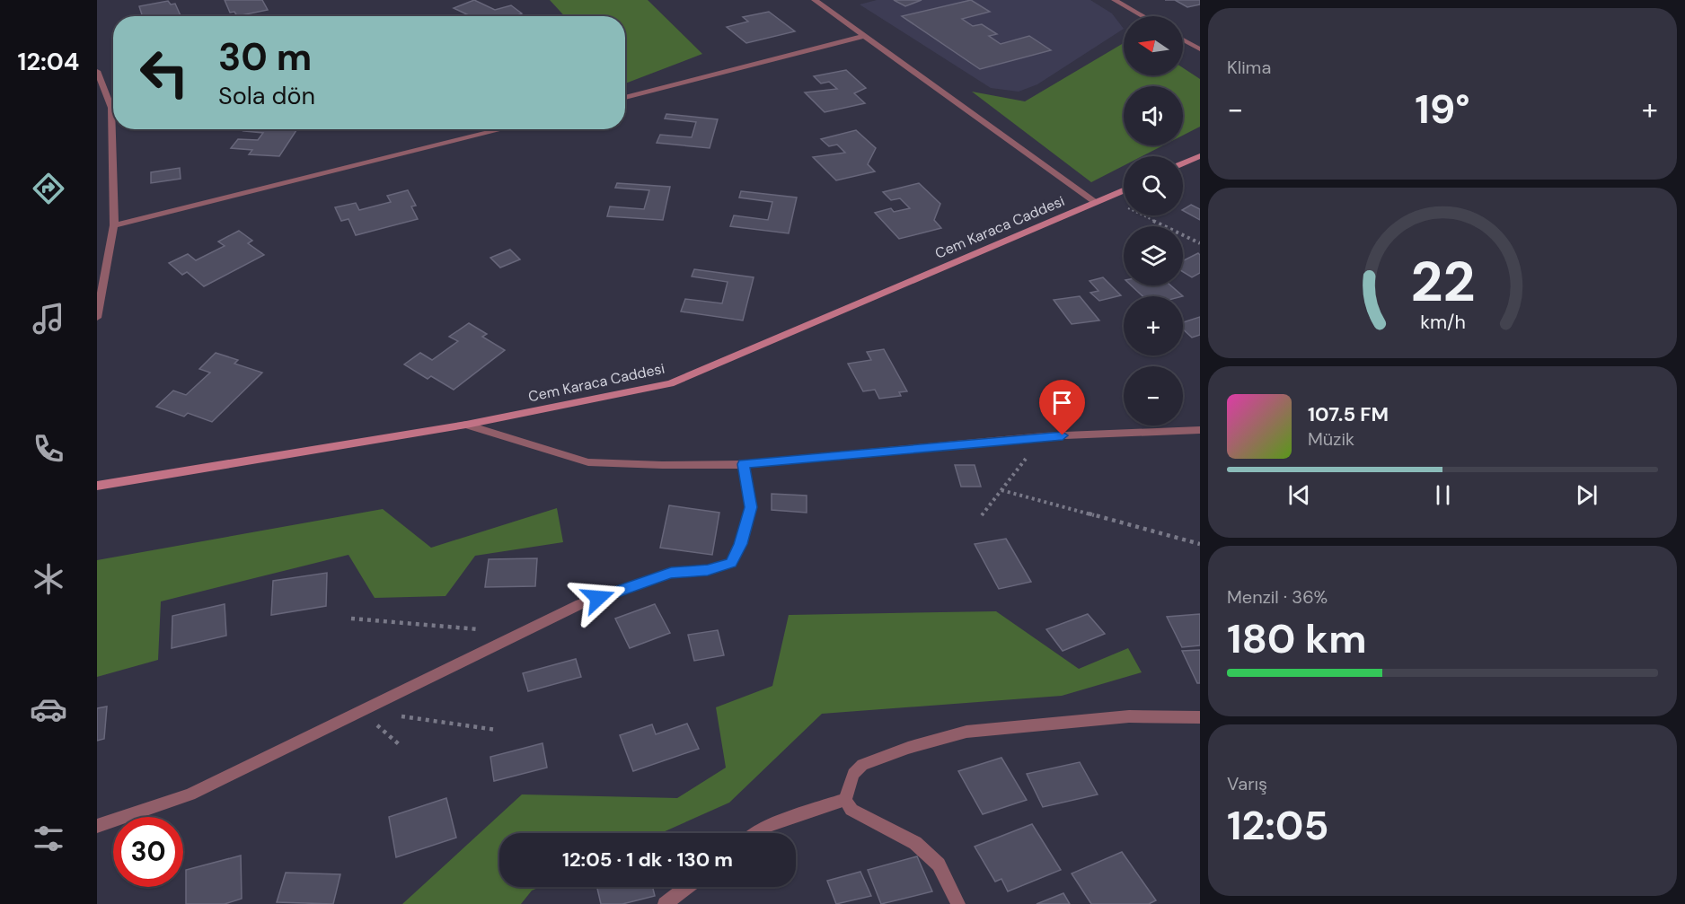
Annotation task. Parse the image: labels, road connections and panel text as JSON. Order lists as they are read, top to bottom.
{
  "streets": {
    "street": ["Cem Karaca Caddesi"]
  },
  "north": "left",
  "page": {
    "tabs": "12:04",
    "tile": [
      "Klima",
      ["Menzil · 36%", "180 km"],
      ["Varış", "12:05"]
    ],
    "map_buttons": ["+", "−"],
    "turn": ["30 m", "Sola dön"],
    "heat": ["−", "19°", "+"],
    "song": ["107.5 FM", "Müzik"],
    "limit": "30",
    "trip": "12:05 · 1 dk · 130 m",
    "gauge": ["22", "km/h"]
  }
}
